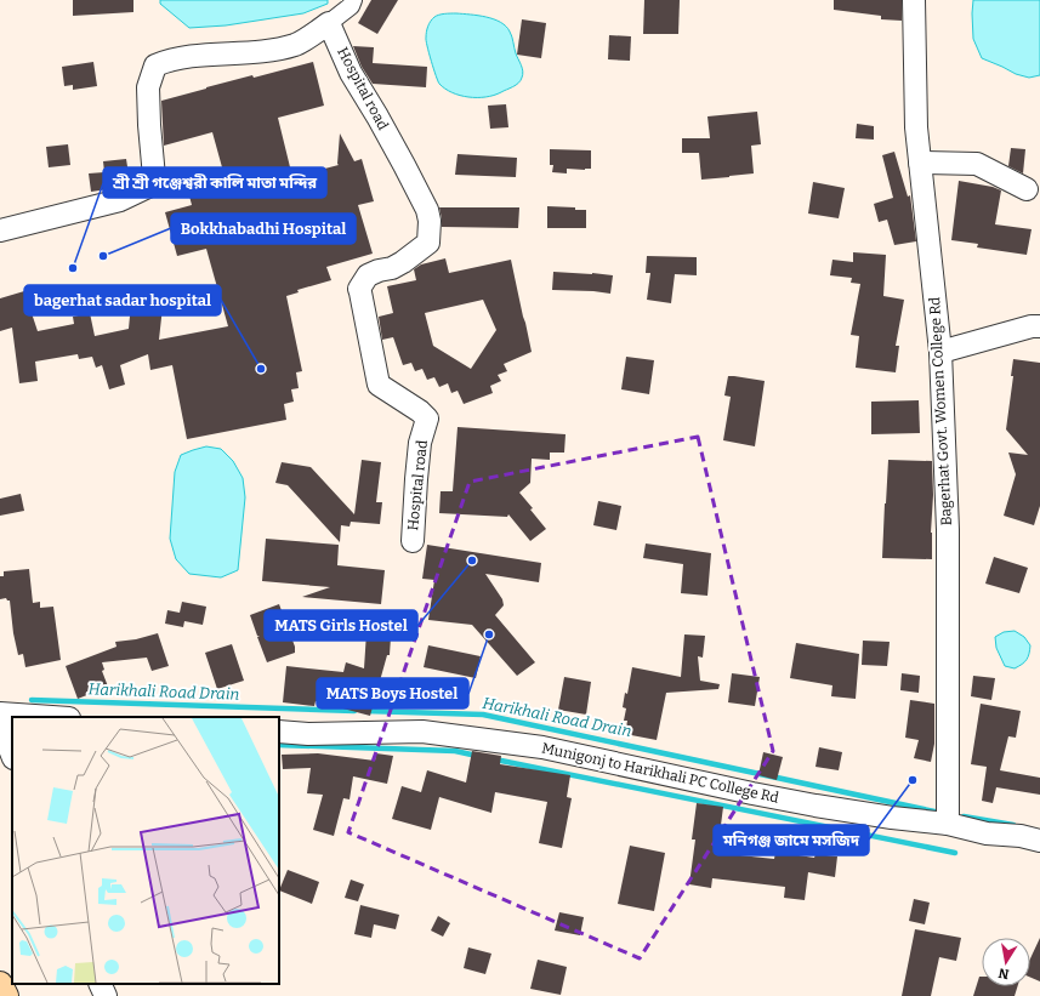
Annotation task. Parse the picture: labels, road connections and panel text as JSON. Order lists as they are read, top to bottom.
{
  "streets": {
    "street": ["Hospital road", "Bagerhat Govt. Women College Rd", "Munigonj to Harikhali PC College Rd"]
  },
  "crossings": [
    ["Bagerhat Govt. Women College Rd", "Munigonj to Harikhali PC College Rd"]
  ],
  "water": ["Harikhali Road Drain"],
  "places": [
    "Bokkhabadhi Hospital",
    "শ্রী শ্রী গঞ্জেশ্বরী কালি মাতা মন্দির",
    "bagerhat sadar hospital",
    "MATS Girls Hostel",
    "MATS Boys Hostel",
    "মনিগঞ্জ জামে মসজিদ"
  ],
  "north": "bottom"
}
